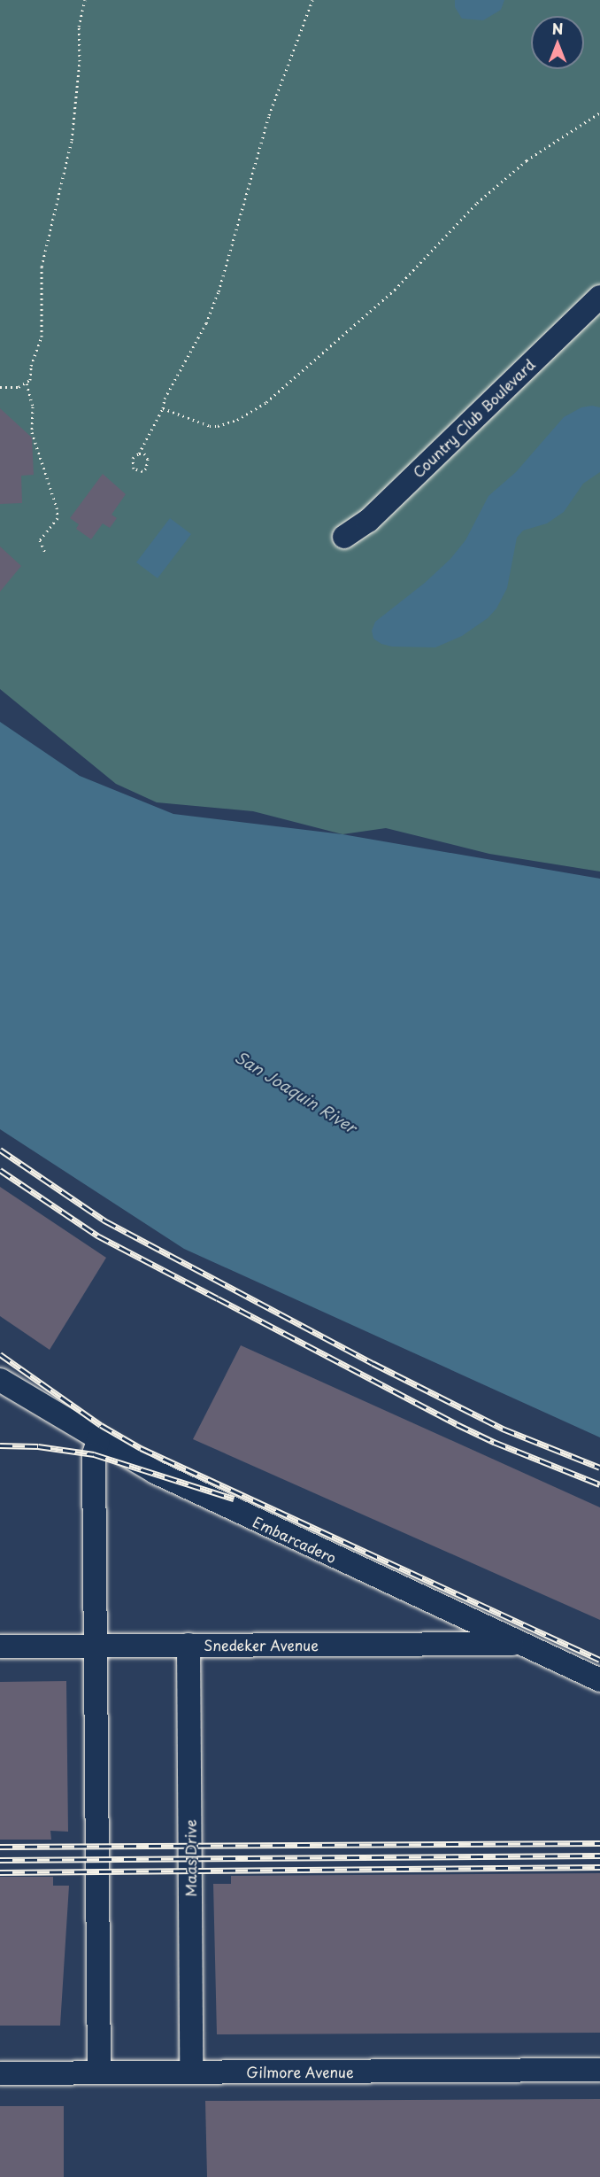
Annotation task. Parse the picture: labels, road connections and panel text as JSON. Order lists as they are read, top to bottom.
{
  "streets": {
    "street": [
      "Country Club Boulevard",
      "Embarcadero",
      "Snedeker Avenue",
      "Maas Drive",
      "Gilmore Avenue"
    ]
  },
  "crossings": [
    ["Embarcadero", "Snedeker Avenue"],
    ["Snedeker Avenue", "Maas Drive"],
    ["Maas Drive", "Gilmore Avenue"]
  ],
  "water": ["San Joaquin River"],
  "north": "top"
}
